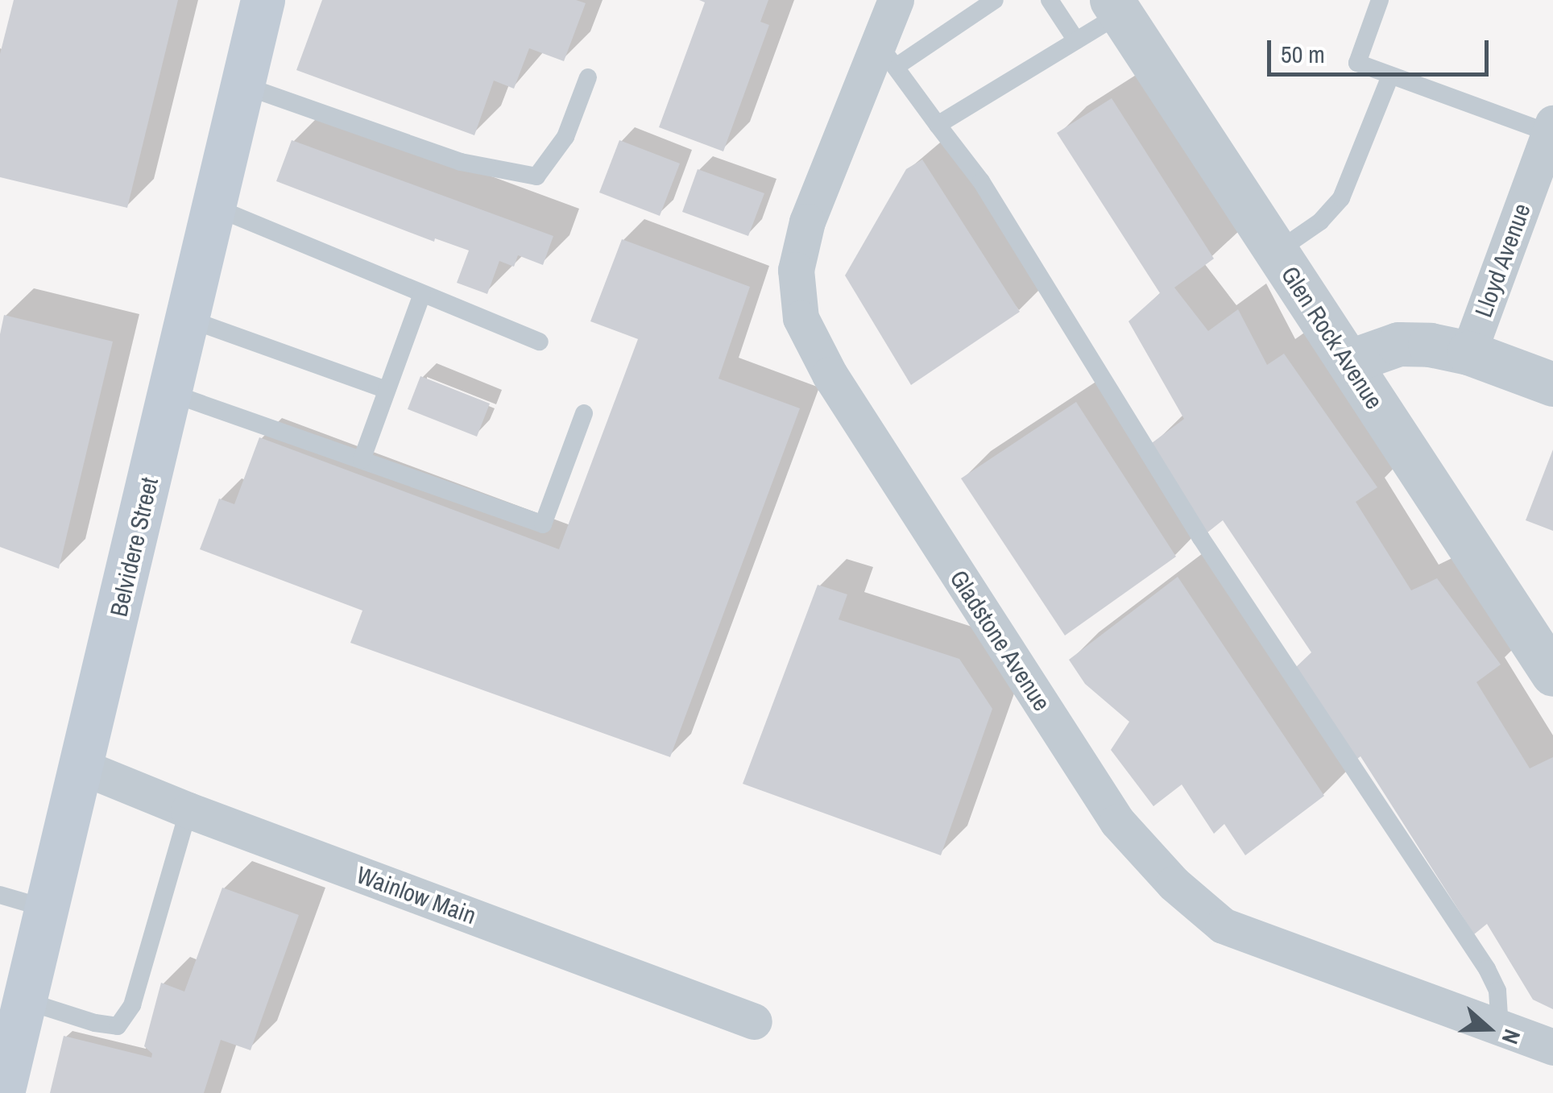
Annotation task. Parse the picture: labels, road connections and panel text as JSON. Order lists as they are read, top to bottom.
{
  "streets": {
    "main road": ["Belvidere Street"],
    "street": [
      "Lloyd Avenue",
      "Glen Rock Avenue",
      "Gladstone Avenue",
      "Wainlow Main"
    ]
  },
  "crossings": [
    ["Belvidere Street", "Wainlow Main"]
  ],
  "scale_bar": "50 m",
  "north": "right"
}
